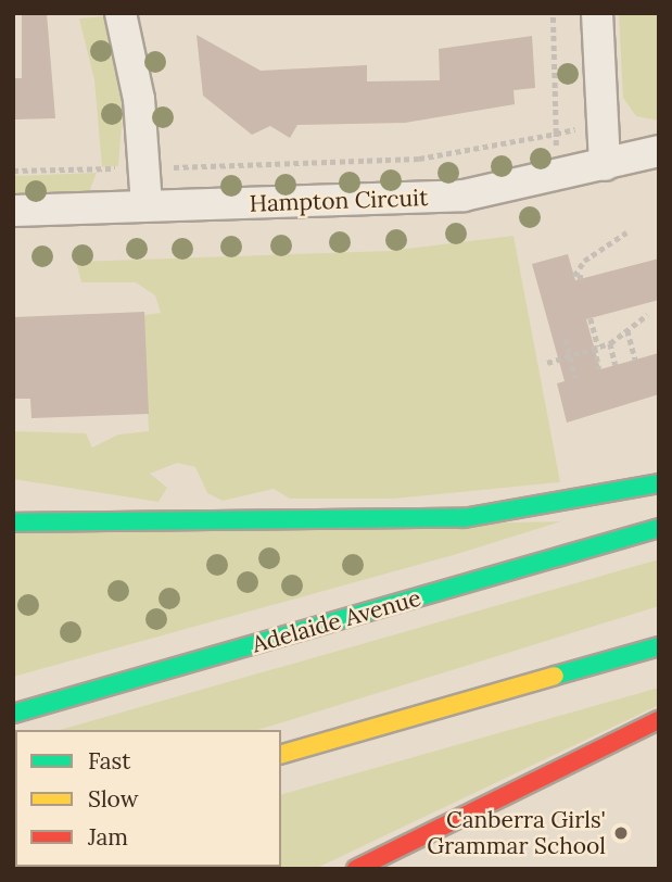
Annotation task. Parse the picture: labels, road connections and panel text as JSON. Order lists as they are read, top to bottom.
{
  "streets": {
    "highway": ["Adelaide Avenue"],
    "street": ["Hampton Circuit"]
  },
  "places": ["Canberra Girls' Grammar School"],
  "legend": ["Fast", "Slow", "Jam"]
}
